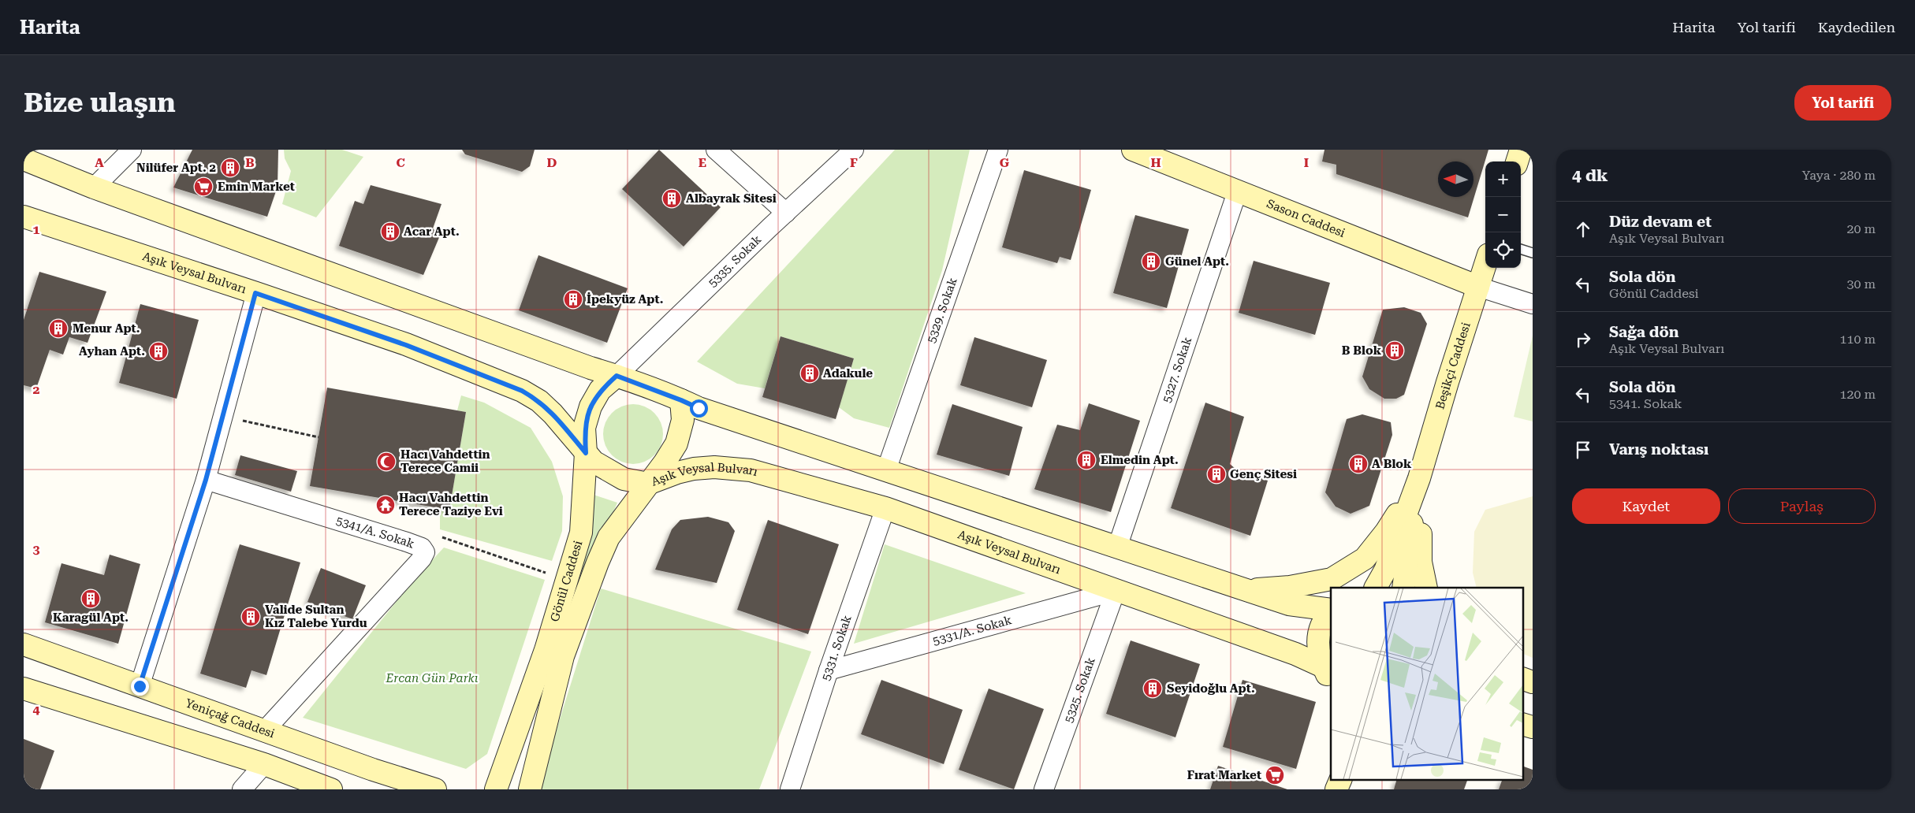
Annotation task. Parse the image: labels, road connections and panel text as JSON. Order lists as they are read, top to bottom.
{
  "streets": {
    "main road": [
      "Sason Caddesi",
      "Aşık Veysal Bulvarı",
      "Beşikçi Caddesi",
      "Gönül Caddesi",
      "Yeniçağ Caddesi"
    ],
    "street": [
      "5335. Sokak",
      "5329. Sokak",
      "5327. Sokak",
      "5341/A. Sokak",
      "5331/A. Sokak",
      "5331. Sokak",
      "5325. Sokak"
    ]
  },
  "crossings": [
    ["Sason Caddesi", "Beşikçi Caddesi"],
    ["Sason Caddesi", "5327. Sokak"],
    ["5335. Sokak", "Aşık Veysal Bulvarı"],
    ["5335. Sokak", "Gönül Caddesi"],
    ["Aşık Veysal Bulvarı", "5329. Sokak"],
    ["Aşık Veysal Bulvarı", "5327. Sokak"],
    ["Aşık Veysal Bulvarı", "Gönül Caddesi"],
    ["Aşık Veysal Bulvarı", "5331/A. Sokak"],
    ["Aşık Veysal Bulvarı", "5331. Sokak"],
    ["Aşık Veysal Bulvarı", "5325. Sokak"],
    ["5341/A. Sokak", "Yeniçağ Caddesi"],
    ["5331/A. Sokak", "5331. Sokak"],
    ["5331/A. Sokak", "5325. Sokak"]
  ],
  "parks": ["Ercan Gün Parkı"],
  "places": {
    "building": [
      "Nilüfer Apt. 2",
      "Albayrak Sitesi",
      "Acar Apt.",
      "Günel Apt.",
      "İpekyüz Apt.",
      "Menur Apt.",
      "B Blok",
      "Ayhan Apt.",
      "Adakule",
      "Elmedin Apt.",
      "A Blok",
      "Genç Sitesi",
      "Karagül Apt.",
      "Valide Sultan Kız Talebe Yurdu",
      "Seyidoğlu Apt."
    ],
    "supermarket": ["Emin Market", "Fırat Market"],
    "mosque": ["Hacı Vahdettin Terece Camii"],
    "temple": ["Hacı Vahdettin Terece Taziye Evi"]
  },
  "north": "left",
  "page": {
    "header": "Harita",
    "nav": ["Harita", "Yol tarifi", "Kaydedilen"],
    "buttons": [
      "Yol tarifi",
      ["Kaydet", "Paylaş"]
    ],
    "title": "Bize ulaşın",
    "heading": ["4 dk", "Yaya · 280 m"],
    "map_buttons": ["+", "−"],
    "list": [
      ["Düz devam et", "Aşık Veysal Bulvarı", "20 m"],
      ["Sola dön", "Gönül Caddesi", "30 m"],
      ["Sağa dön", "Aşık Veysal Bulvarı", "110 m"],
      ["Sola dön", "5341. Sokak", "120 m"],
      "Varış noktası"
    ]
  },
  "grid": {
    "columns": [
      "A",
      "B",
      "C",
      "D",
      "E",
      "F",
      "G",
      "H",
      "I"
    ],
    "rows": [
      "1",
      "2",
      "3",
      "4"
    ]
  }
}
